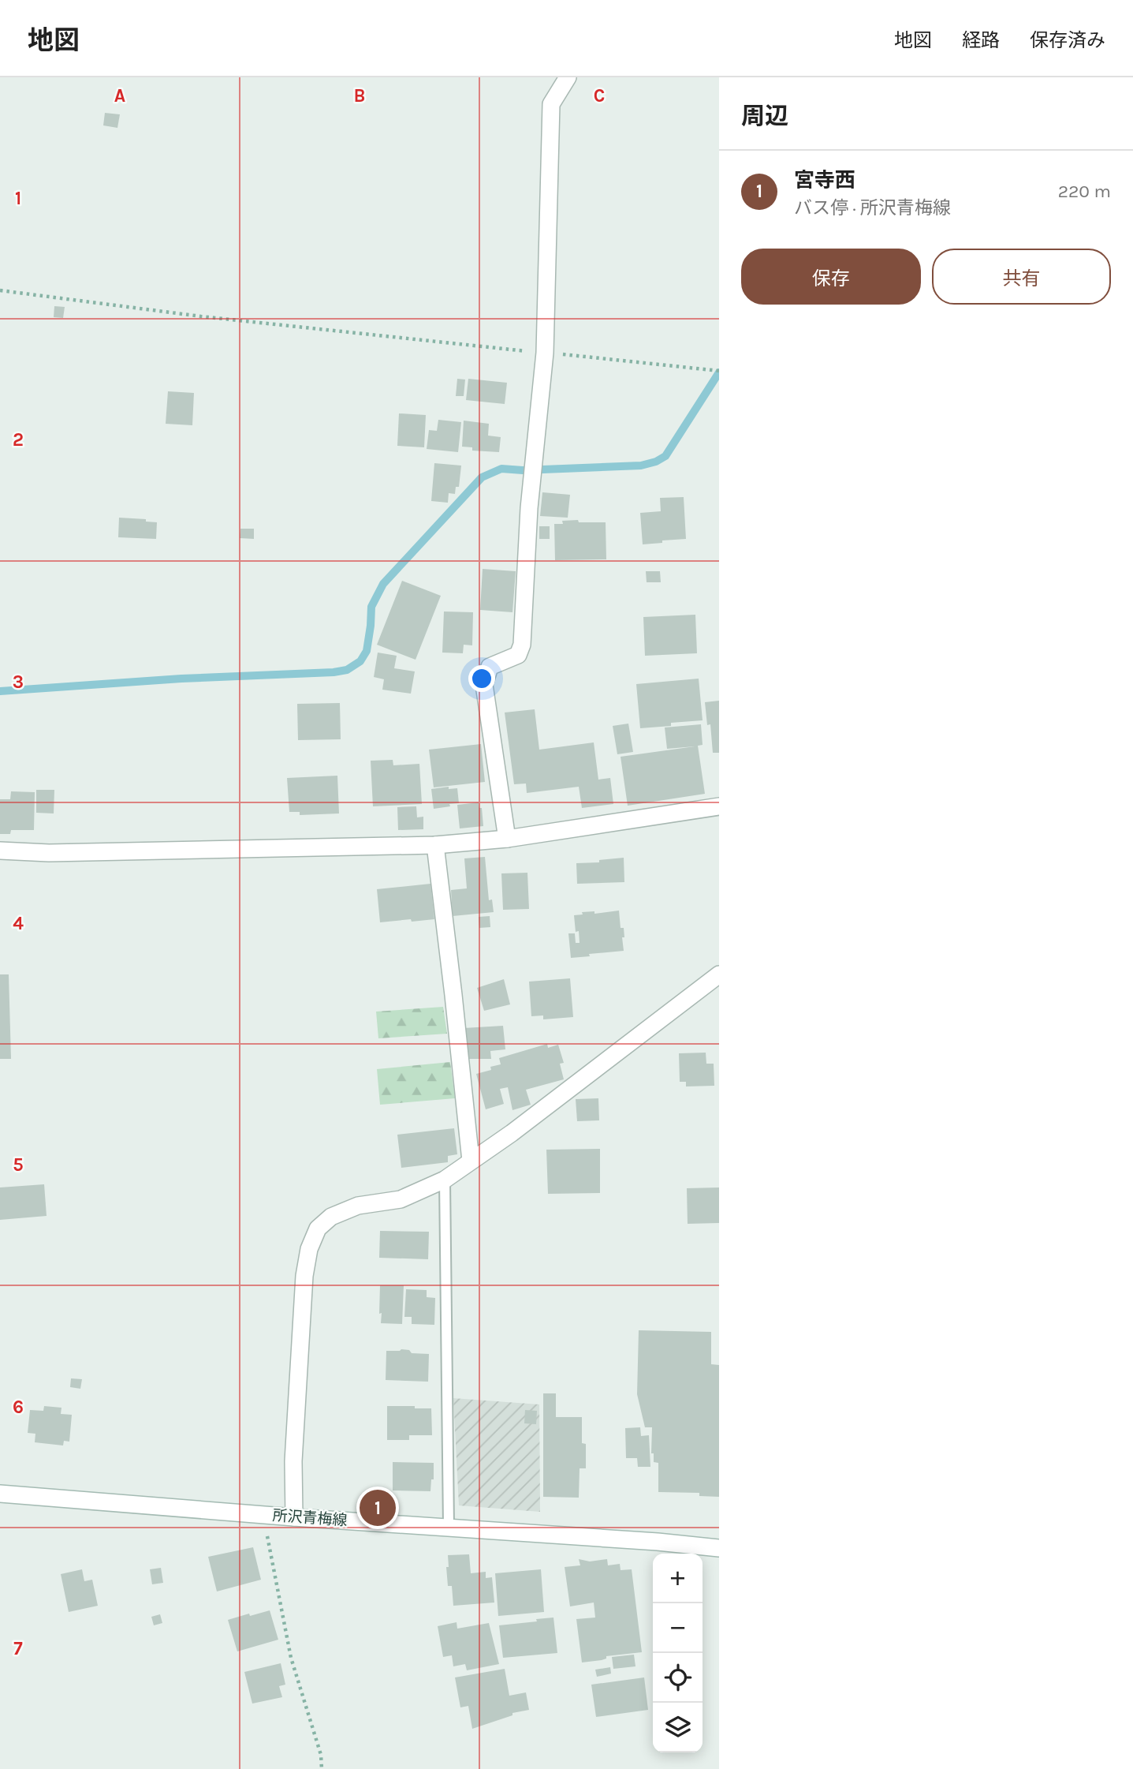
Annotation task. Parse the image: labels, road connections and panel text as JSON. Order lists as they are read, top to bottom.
{
  "streets": {
    "street": ["所沢青梅線"]
  },
  "page": {
    "header": "地図",
    "nav": ["地図", "経路", "保存済み"],
    "heading": "周辺",
    "list": [
      {
        "mark": "1",
        "name": "宮寺西",
        "note": "バス停 · 所沢青梅線",
        "value": "220 m"
      }
    ],
    "buttons": ["保存", "共有"],
    "pins": "1",
    "map_buttons": ["+", "−"]
  },
  "grid": {
    "columns": ["A", "B", "C"],
    "rows": [
      "1",
      "2",
      "3",
      "4",
      "5",
      "6",
      "7"
    ]
  }
}
